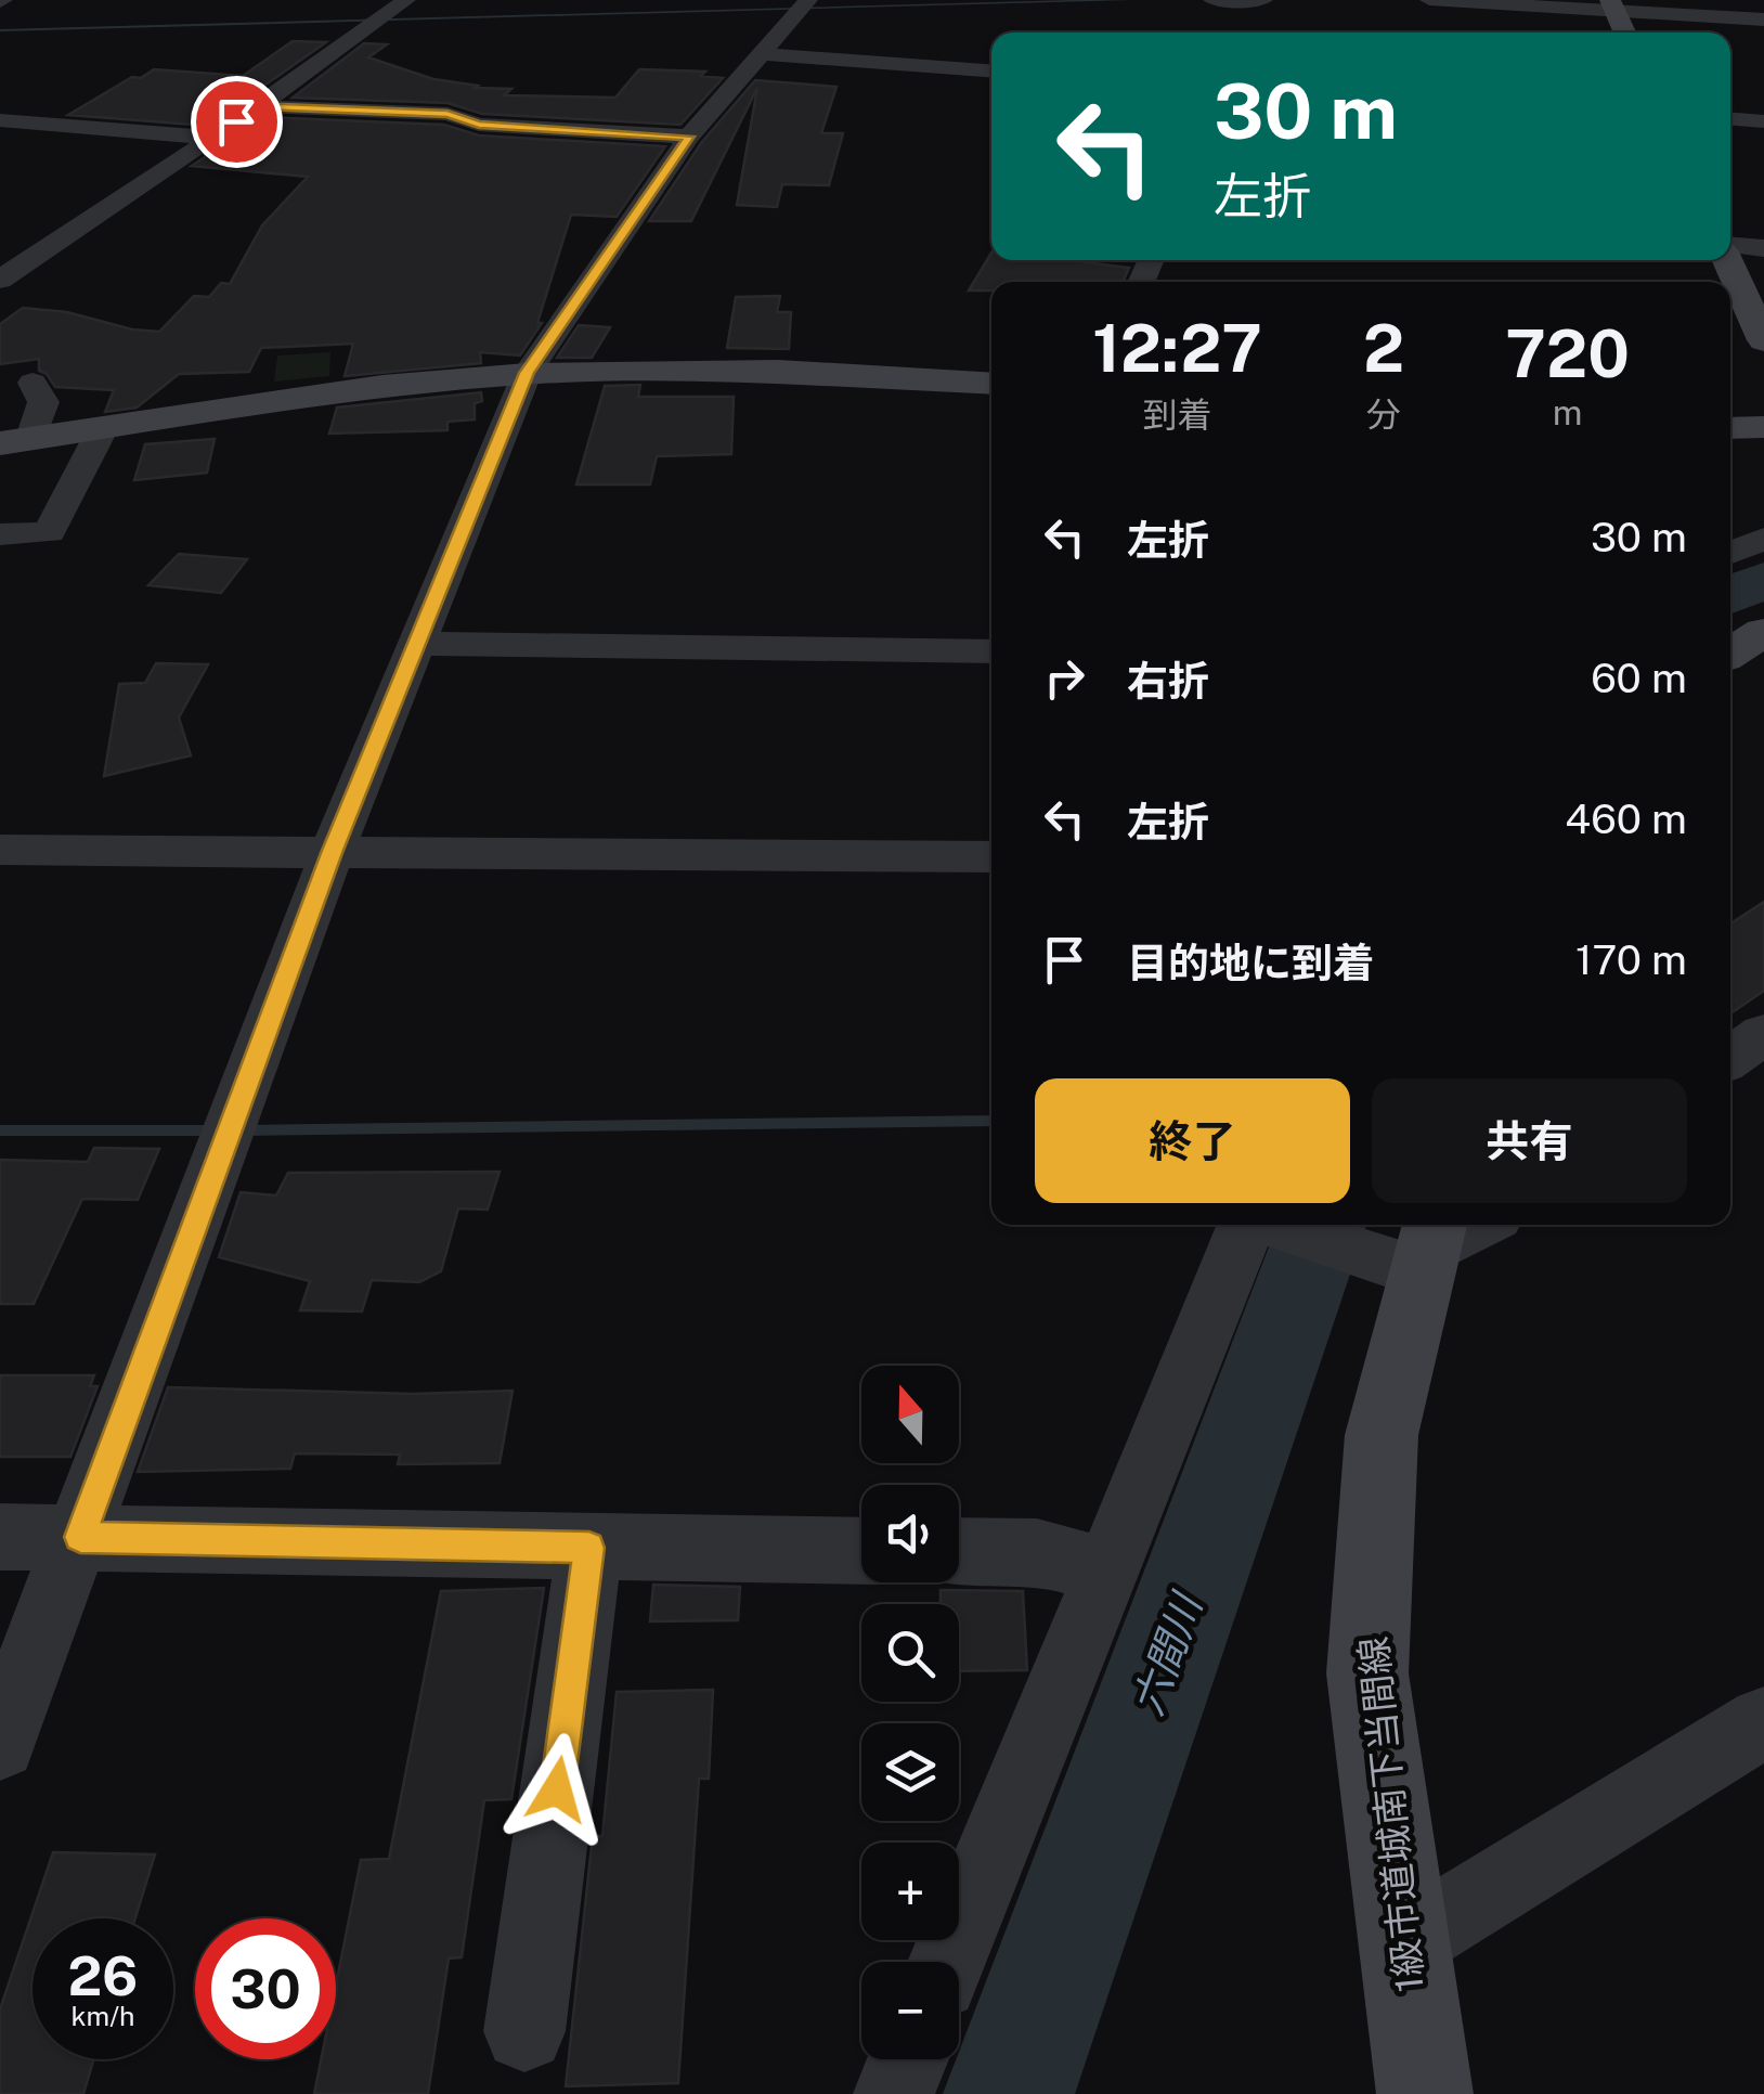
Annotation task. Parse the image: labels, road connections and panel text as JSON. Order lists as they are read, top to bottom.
{
  "streets": {
    "street": ["1級市道城南下当間線"]
  },
  "water": ["六間川"],
  "north": "top",
  "page": {
    "turn": ["30 m", "左折"],
    "eta": [
      "12:27",
      "到着",
      "2",
      "分",
      "720",
      "m"
    ],
    "list": [
      {
        "name": "左折",
        "value": "30 m"
      },
      {
        "name": "右折",
        "value": "60 m"
      },
      {
        "name": "左折",
        "value": "460 m"
      },
      {
        "name": "目的地に到着",
        "value": "170 m"
      }
    ],
    "buttons": ["終了", "共有"],
    "map_buttons": ["+", "−"],
    "speed": "26 km/h",
    "limit": "30"
  }
}
